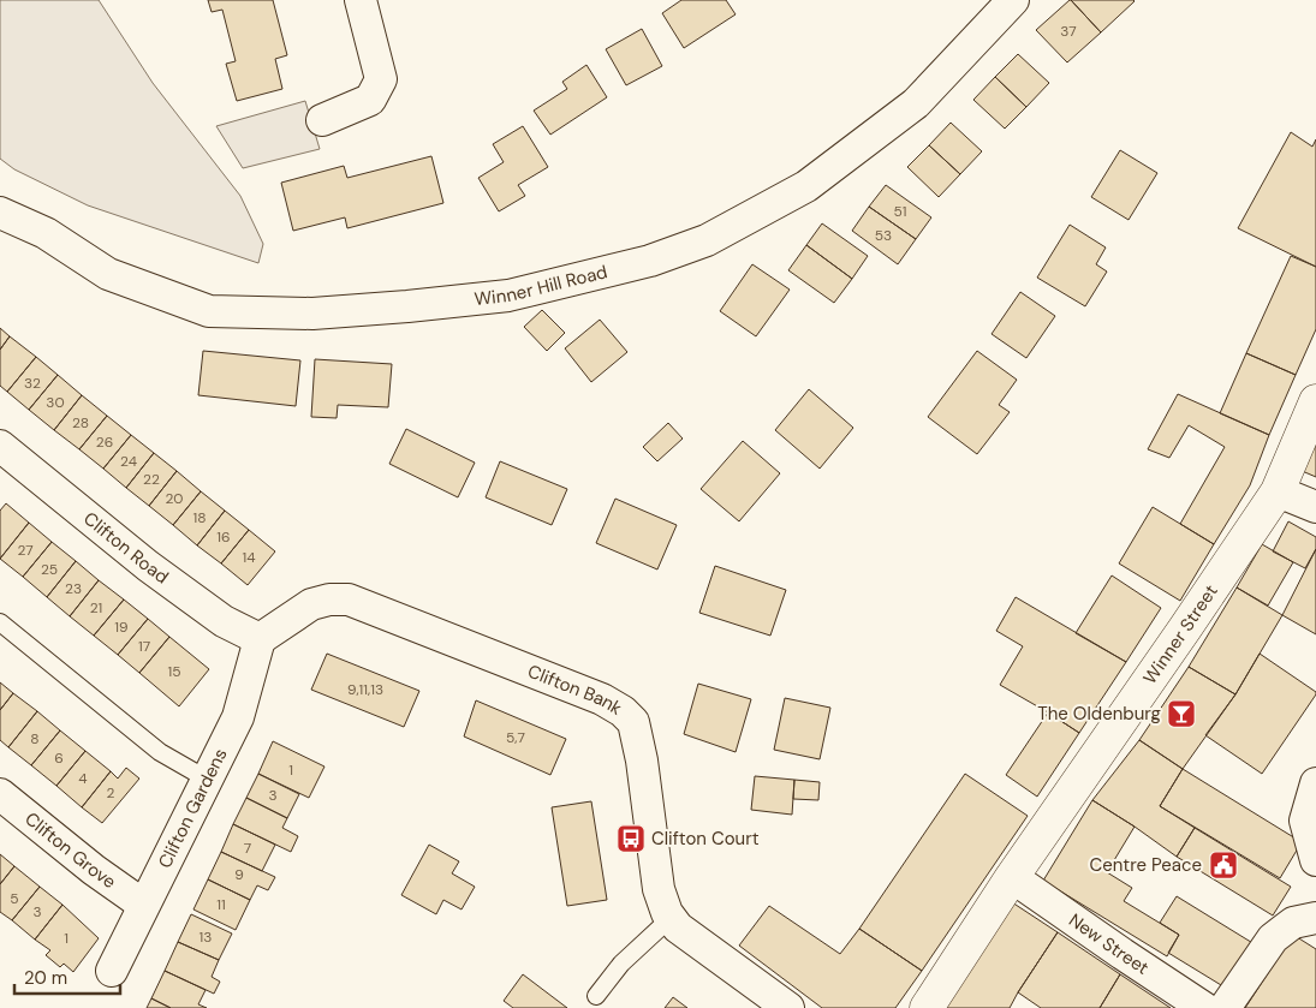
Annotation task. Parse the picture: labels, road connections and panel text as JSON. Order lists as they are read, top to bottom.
{
  "streets": {
    "street": [
      "Winner Hill Road",
      "Clifton Road",
      "Winner Street",
      "Clifton Bank",
      "Clifton Gardens",
      "Clifton Grove",
      "New Street"
    ]
  },
  "crossings": [
    ["Clifton Road", "Clifton Bank"],
    ["Clifton Road", "Clifton Gardens"],
    ["Winner Street", "New Street"],
    ["Clifton Bank", "Clifton Gardens"],
    ["Clifton Gardens", "Clifton Grove"]
  ],
  "places": {
    "bar": ["The Oldenburg"],
    "bus stop": ["Clifton Court"],
    "public building": ["Centre Peace"]
  },
  "house_numbers": [
    "37",
    "51",
    "53",
    "32",
    "30",
    "28",
    "26",
    "24",
    "22",
    "20",
    "18",
    "16",
    "27",
    "14",
    "25",
    "23",
    "21",
    "19",
    "17",
    "15",
    "9,11,13",
    "5,7",
    "8",
    "6",
    "1",
    "4",
    "2",
    "3",
    "7",
    "9",
    "5",
    "11",
    "3",
    "13",
    "1"
  ],
  "scale_bar": "20 m"
}
